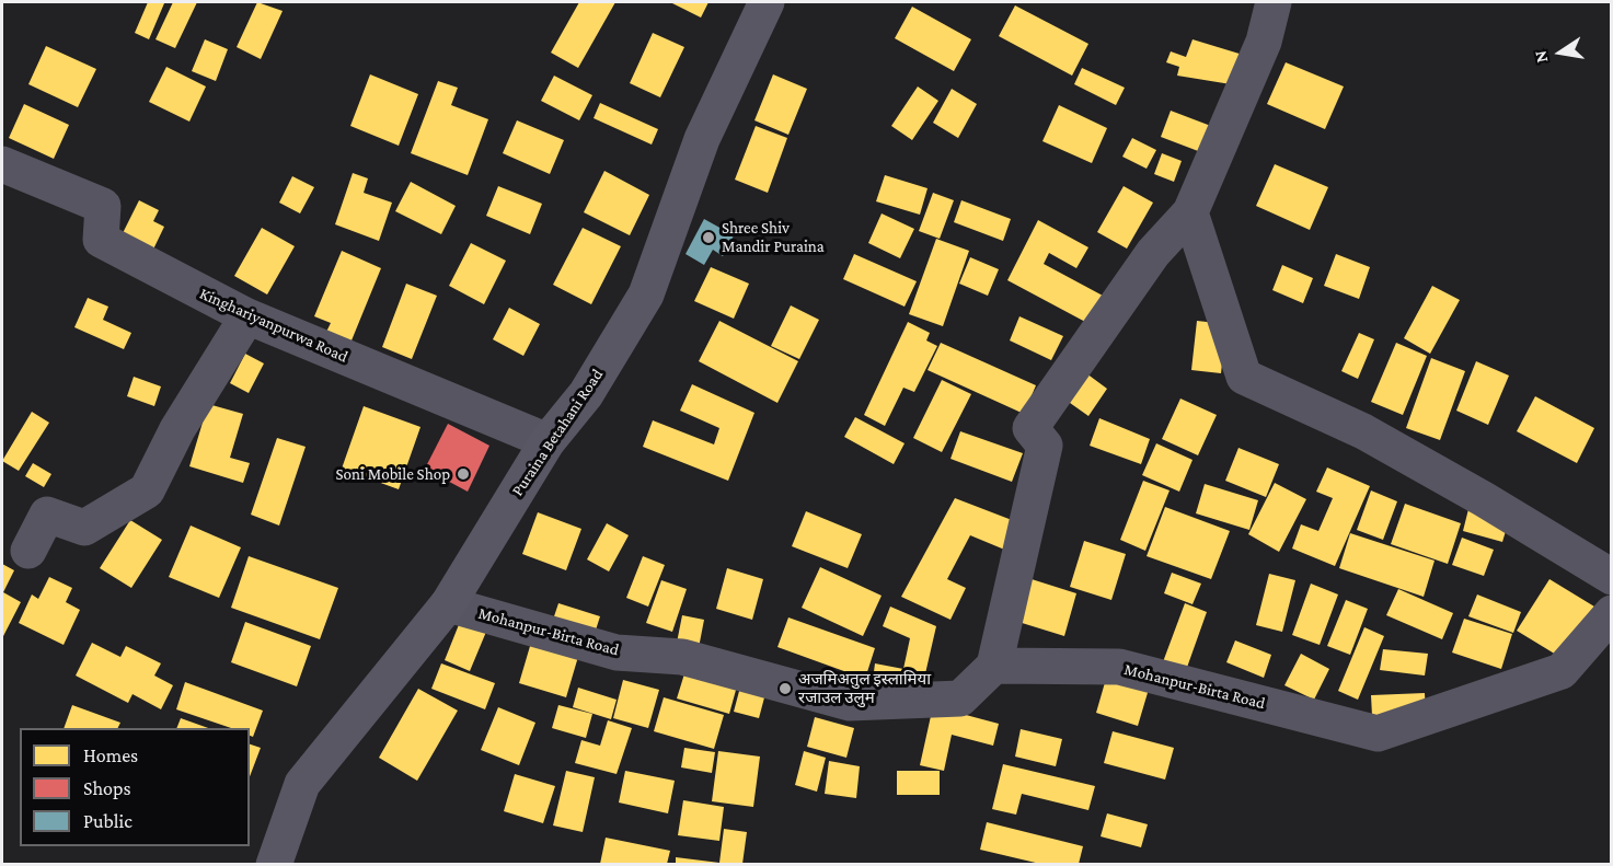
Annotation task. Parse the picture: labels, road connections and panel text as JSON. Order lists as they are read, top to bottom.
{
  "streets": {
    "street": ["Kinghariyanpurwa Road", "Puraina Betahani Road", "Mohanpur-Birta Road"]
  },
  "crossings": [
    ["Kinghariyanpurwa Road", "Puraina Betahani Road"],
    ["Puraina Betahani Road", "Mohanpur-Birta Road"]
  ],
  "places": ["Shree Shiv Mandir Puraina", "Soni Mobile Shop", "अजमिअतुल इस्लामिया रजाउल उलुम"],
  "legend": ["Homes", "Shops", "Public"],
  "north": "left"
}
